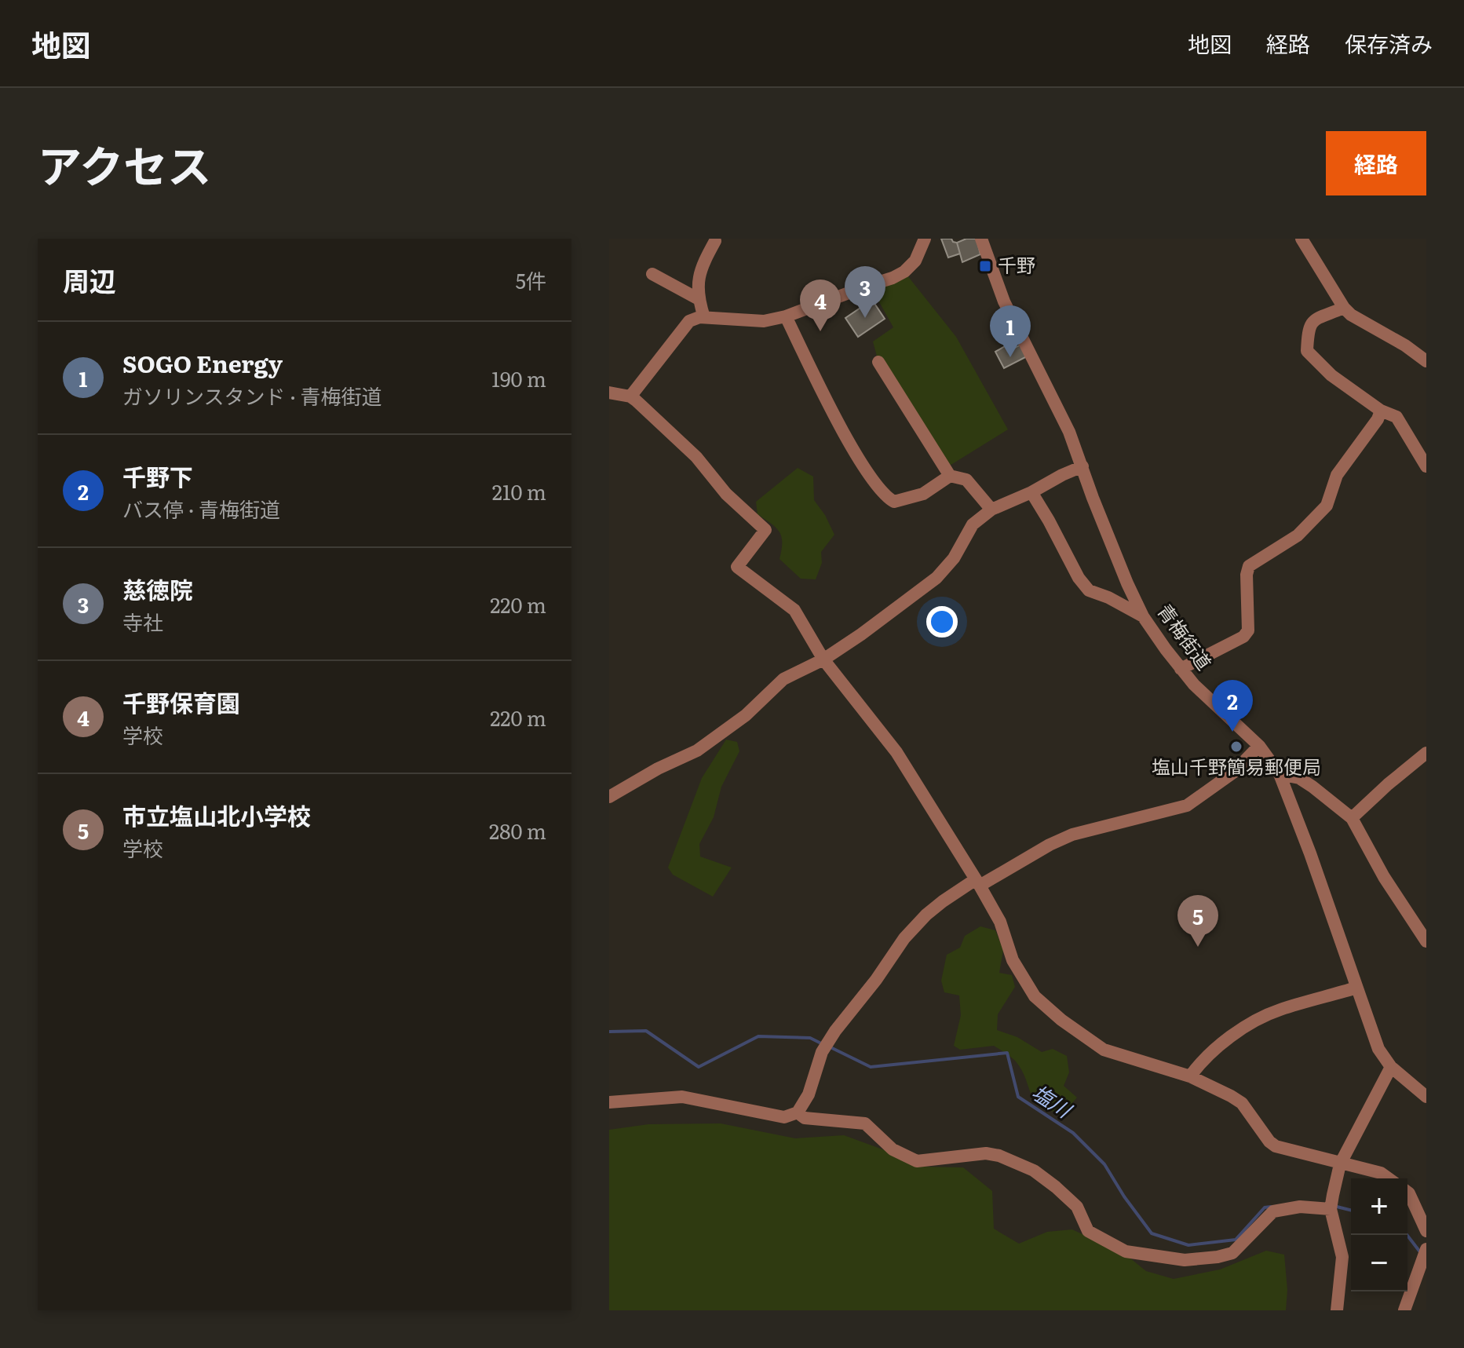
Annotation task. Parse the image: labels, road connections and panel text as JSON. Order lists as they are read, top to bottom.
{
  "streets": {
    "street": ["青梅街道"]
  },
  "water": ["塩川"],
  "places": {
    "transit": ["千野"],
    "other": ["塩山千野簡易郵便局"]
  },
  "page": {
    "header": "地図",
    "nav": ["地図", "経路", "保存済み"],
    "title": "アクセス",
    "buttons": "経路",
    "heading": ["周辺", "5件"],
    "pins": [
      "3",
      "4",
      "1",
      "2",
      "5"
    ],
    "list": [
      {
        "mark": "1",
        "name": "SOGO Energy",
        "note": "ガソリンスタンド · 青梅街道",
        "value": "190 m"
      },
      {
        "mark": "2",
        "name": "千野下",
        "note": "バス停 · 青梅街道",
        "value": "210 m"
      },
      {
        "mark": "3",
        "name": "慈徳院",
        "note": "寺社",
        "value": "220 m"
      },
      {
        "mark": "4",
        "name": "千野保育園",
        "note": "学校",
        "value": "220 m"
      },
      {
        "mark": "5",
        "name": "市立塩山北小学校",
        "note": "学校",
        "value": "280 m"
      }
    ],
    "map_buttons": ["+", "−"]
  }
}
